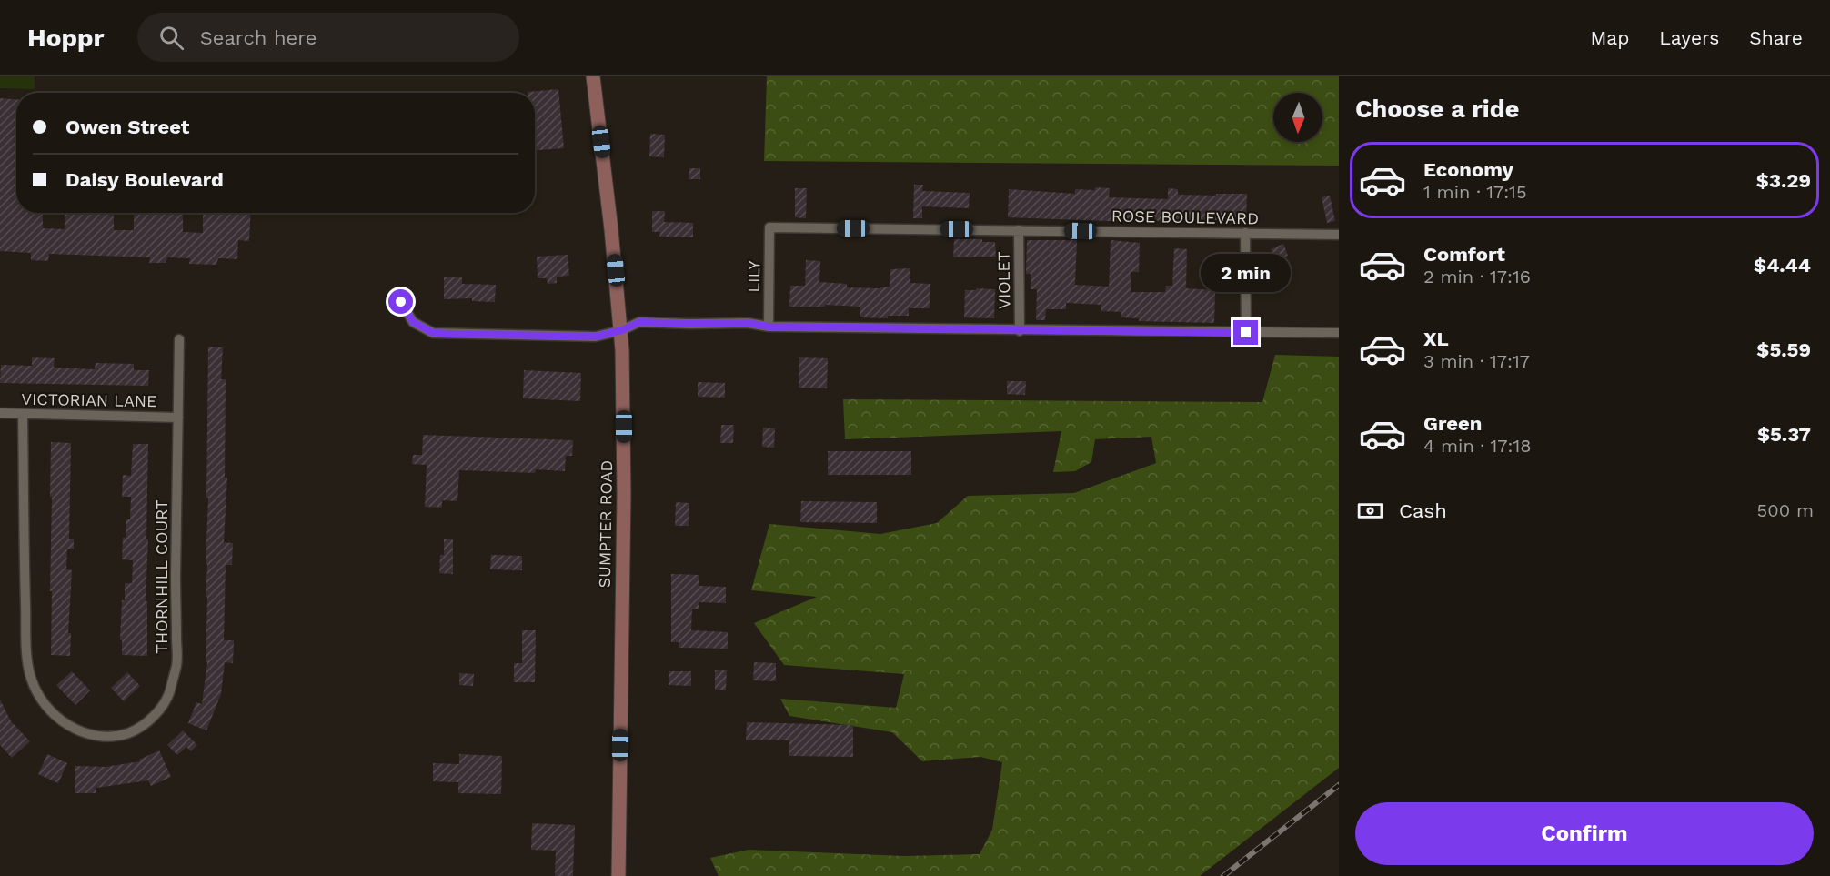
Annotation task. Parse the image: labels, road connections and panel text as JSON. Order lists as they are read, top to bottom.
{
  "streets": {
    "street": [
      "ROSE BOULEVARD",
      "LILY",
      "VIOLET",
      "VICTORIAN LANE",
      "SUMPTER ROAD",
      "THORNHILL COURT"
    ]
  },
  "crossings": [
    ["ROSE BOULEVARD", "LILY"],
    ["ROSE BOULEVARD", "VIOLET"],
    ["VICTORIAN LANE", "THORNHILL COURT"]
  ],
  "north": "bottom",
  "page": {
    "header": "Hoppr",
    "search": "Search here",
    "nav": ["Map", "Layers", "Share"],
    "heading": "Choose a ride",
    "banner": ["Owen Street", "Daisy Boulevard"],
    "list": [
      {
        "name": "Economy",
        "note": "1 min · 17:15",
        "value": "$3.29"
      },
      {
        "name": "Comfort",
        "note": "2 min · 17:16",
        "value": "$4.44"
      },
      {
        "name": "XL",
        "note": "3 min · 17:17",
        "value": "$5.59"
      },
      {
        "name": "Green",
        "note": "4 min · 17:18",
        "value": "$5.37"
      }
    ],
    "bubble": "2 min",
    "pay": ["Cash", "500 m"],
    "buttons": "Confirm"
  }
}
